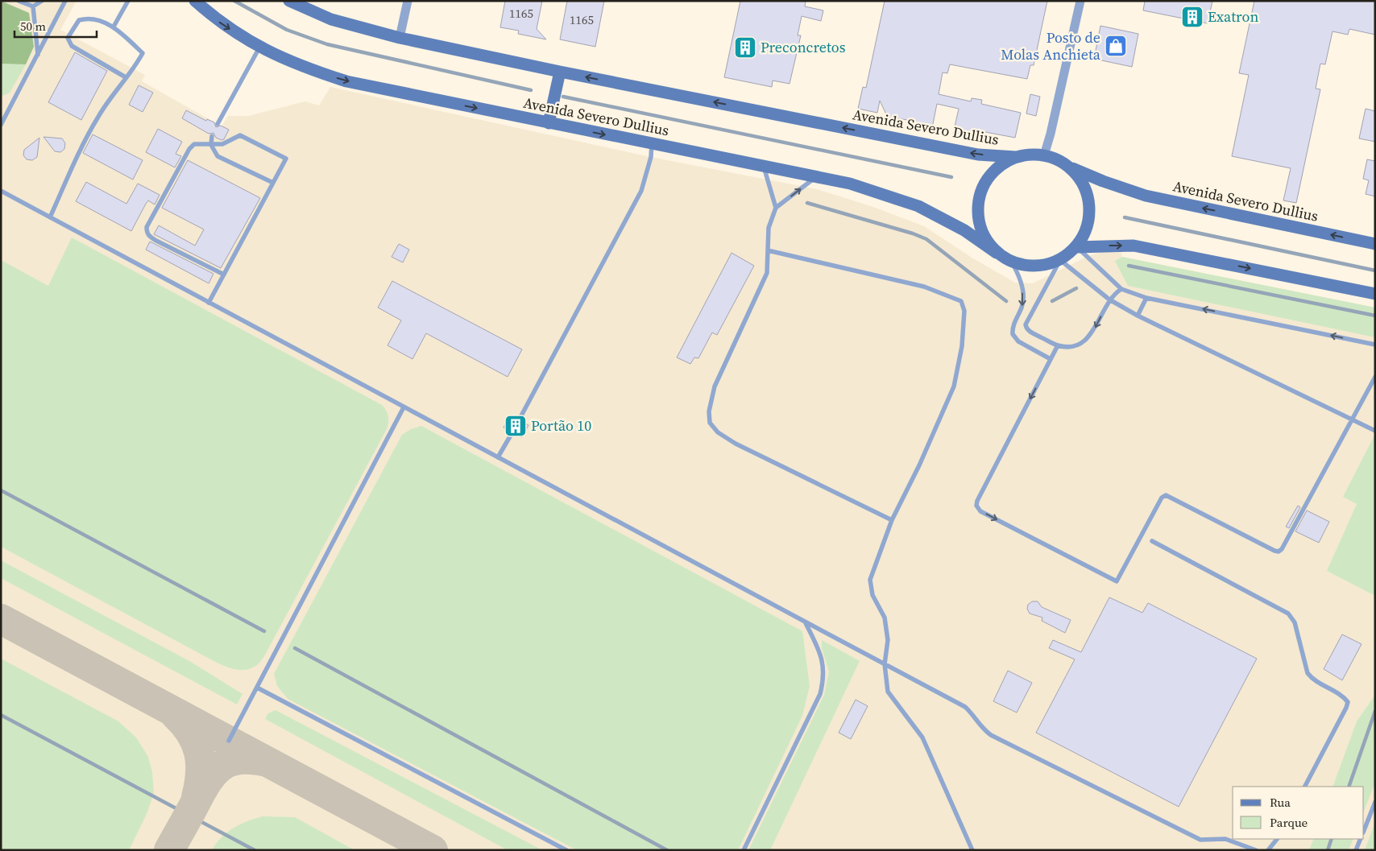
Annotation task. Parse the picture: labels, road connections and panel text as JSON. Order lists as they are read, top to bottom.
{
  "streets": {
    "main road": ["Avenida Severo Dullius"]
  },
  "places": {
    "building": ["Exatron", "Preconcretos", "Portão 10"],
    "shop": ["Posto de Molas Anchieta"]
  },
  "house_numbers": ["1165", "1165"],
  "legend": ["Rua", "Parque"],
  "scale_bar": "50 m"
}
